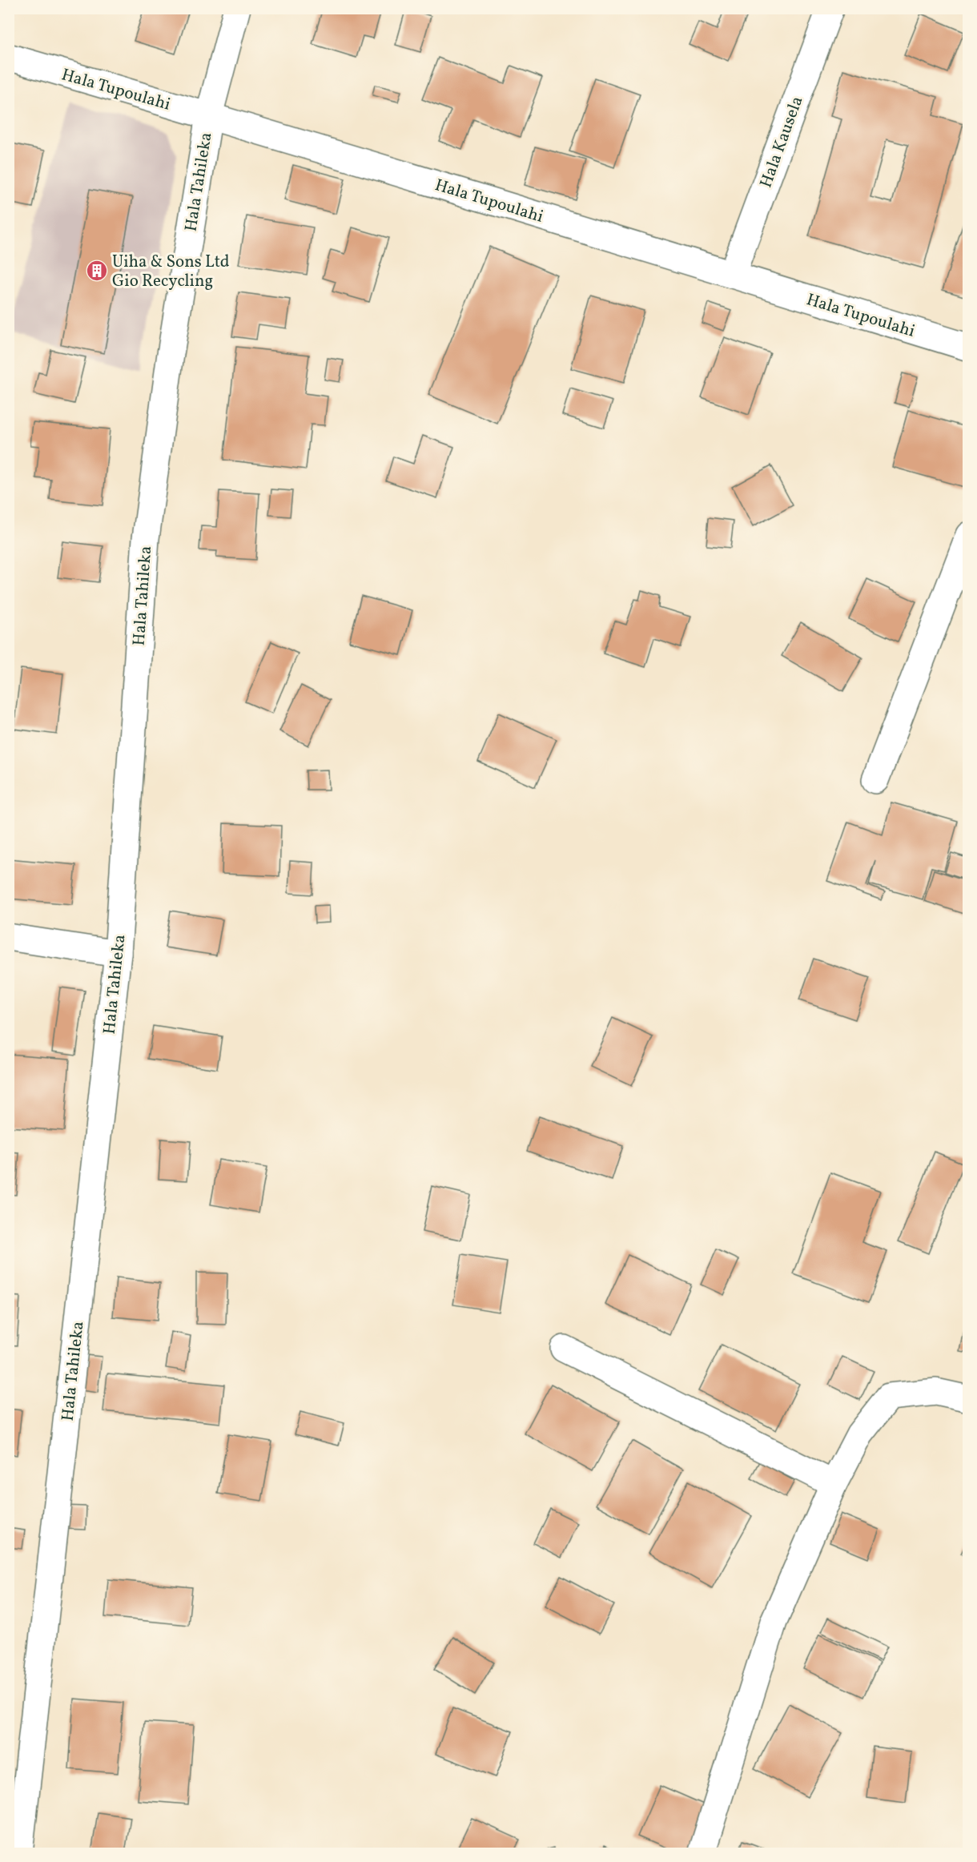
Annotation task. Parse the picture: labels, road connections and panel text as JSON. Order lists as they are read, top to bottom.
{
  "streets": {
    "street": ["Hala Tupoulahi", "Hala Kausela", "Hala Tahileka"]
  },
  "crossings": [
    ["Hala Tupoulahi", "Hala Kausela"],
    ["Hala Tupoulahi", "Hala Tahileka"]
  ],
  "places": {
    "building": ["Uiha & Sons Ltd Gio Recycling"]
  }
}
